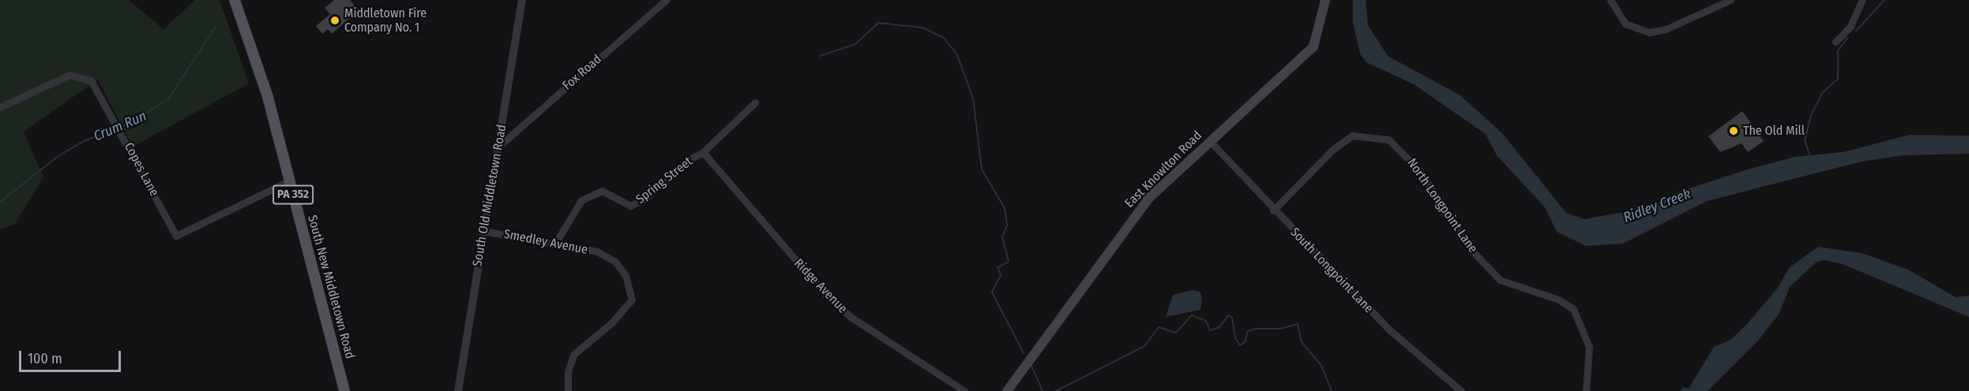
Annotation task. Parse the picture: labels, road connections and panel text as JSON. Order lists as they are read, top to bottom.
{
  "streets": {
    "main road": ["East Knowlton Road", "PA 352", "South New Middletown Road"],
    "street": [
      "Fox Road",
      "Copes Lane",
      "Spring Street",
      "South Old Middletown Road",
      "North Longpoint Lane",
      "Smedley Avenue",
      "South Longpoint Lane",
      "Ridge Avenue"
    ]
  },
  "crossings": [
    ["Fox Road", "South Old Middletown Road"],
    ["Copes Lane", "South New Middletown Road"],
    ["East Knowlton Road", "South Longpoint Lane"],
    ["Spring Street", "Smedley Avenue"],
    ["Spring Street", "Ridge Avenue"],
    ["South Old Middletown Road", "Smedley Avenue"],
    ["North Longpoint Lane", "South Longpoint Lane"]
  ],
  "water": ["Crum Run", "Ridley Creek"],
  "places": ["Middletown Fire Company No. 1", "The Old Mill"],
  "scale_bar": "100 m"
}
